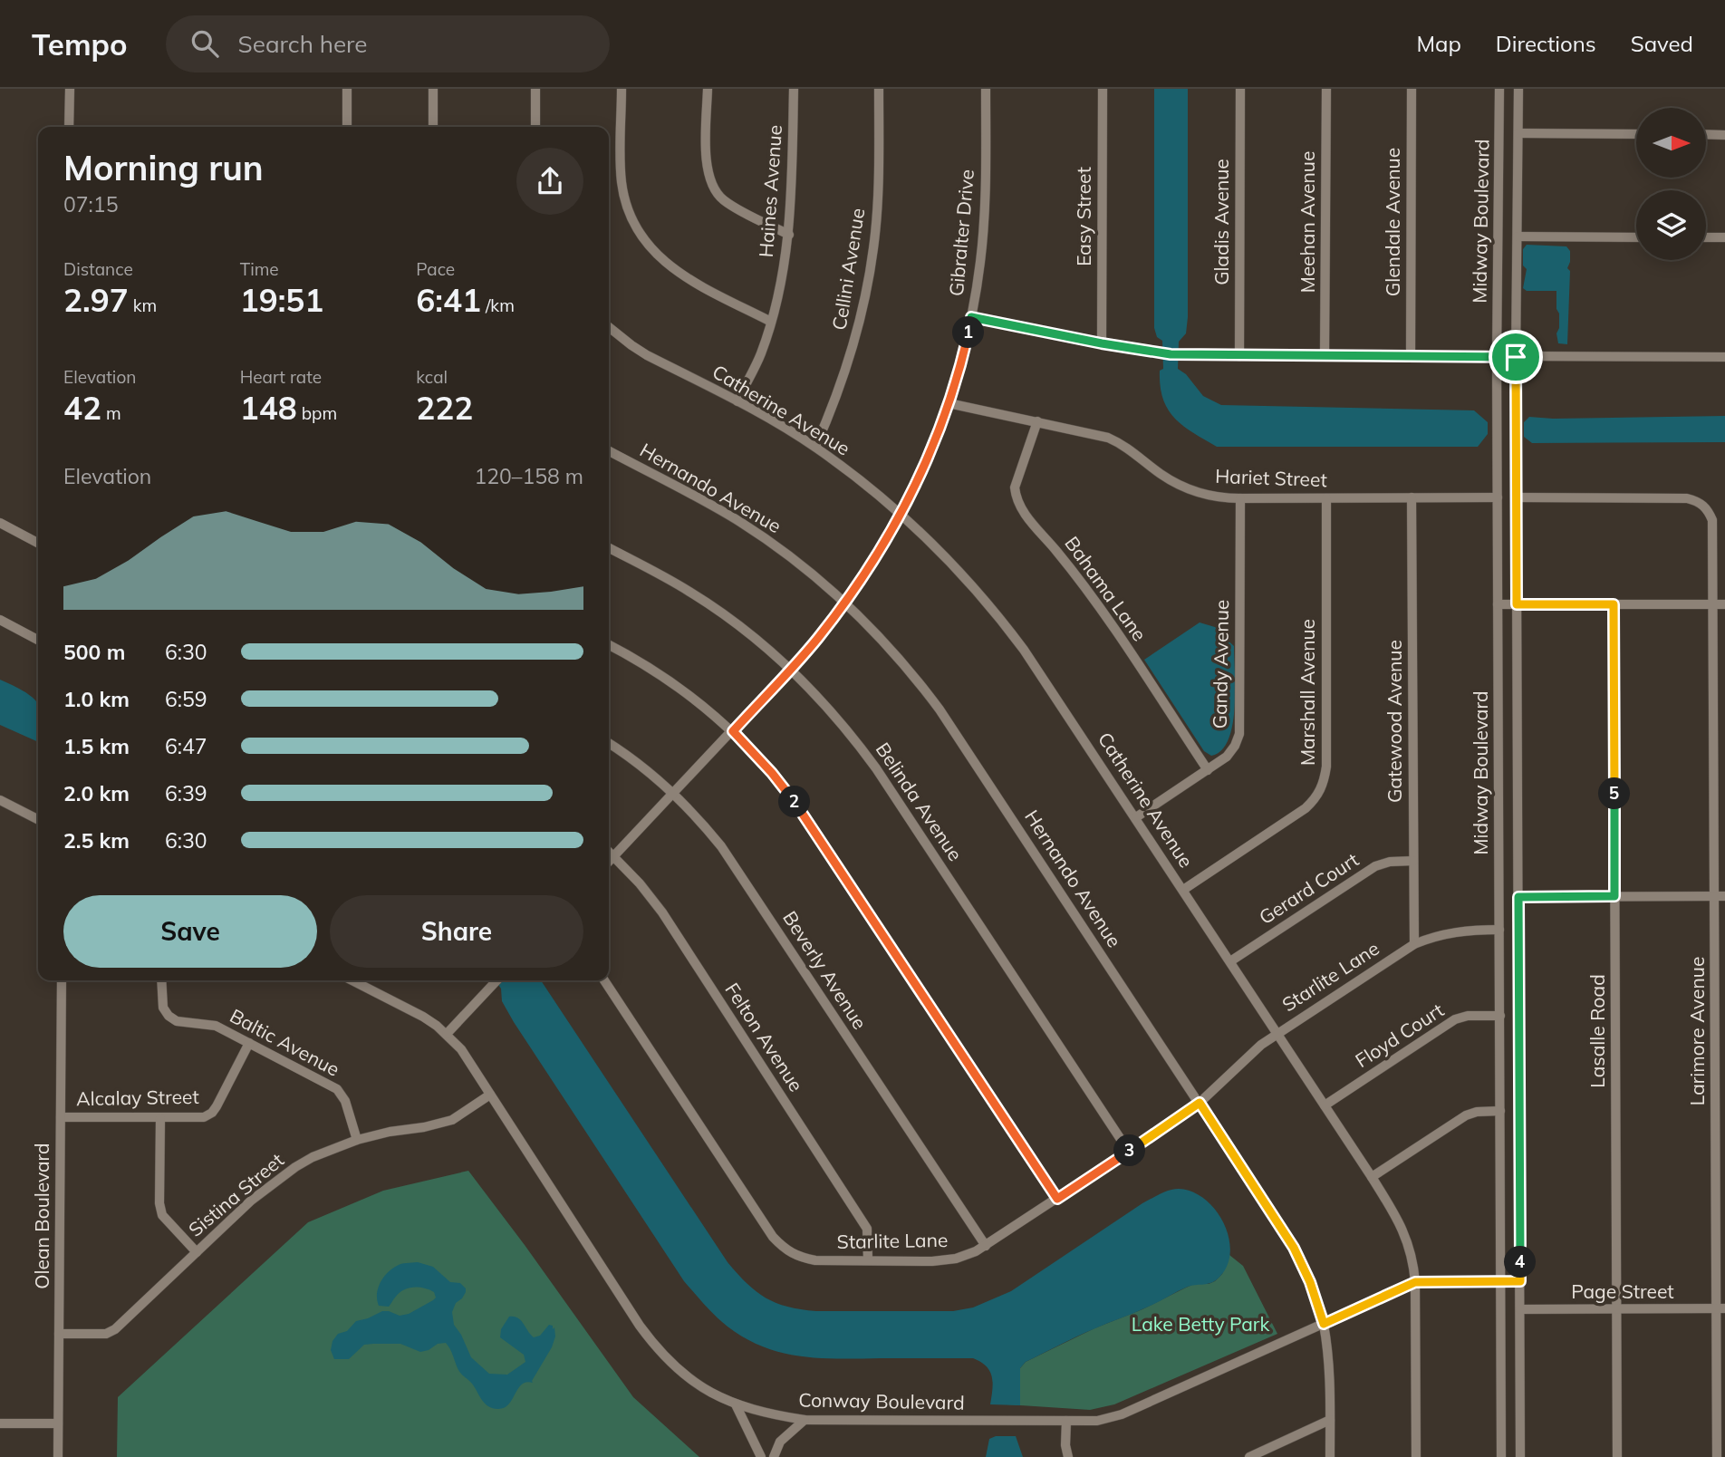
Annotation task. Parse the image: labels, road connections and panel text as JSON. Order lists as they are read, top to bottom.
{
  "streets": {
    "street": [
      "Haines Avenue",
      "Easy Street",
      "Midway Boulevard",
      "Gladis Avenue",
      "Meehan Avenue",
      "Glendale Avenue",
      "Gibralter Drive",
      "Cellini Avenue",
      "Catherine Avenue",
      "Hariet Street",
      "Hernando Avenue",
      "Bahama Lane",
      "Gandy Avenue",
      "Marshall Avenue",
      "Gatewood Avenue",
      "Belinda Avenue",
      "Gerard Court",
      "Beverly Avenue",
      "Starlite Lane",
      "Lasalle Road",
      "Larimore Avenue",
      "Floyd Court",
      "Felton Avenue",
      "Baltic Avenue",
      "Alcalay Street",
      "Sistina Street",
      "Olean Boulevard",
      "Page Street",
      "Conway Boulevard"
    ]
  },
  "crossings": [
    ["Haines Avenue", "Catherine Avenue"],
    ["Midway Boulevard", "Hariet Street"],
    ["Midway Boulevard", "Starlite Lane"],
    ["Midway Boulevard", "Floyd Court"],
    ["Midway Boulevard", "Page Street"],
    ["Midway Boulevard", "Conway Boulevard"],
    ["Gibralter Drive", "Catherine Avenue"],
    ["Gibralter Drive", "Hariet Street"],
    ["Gibralter Drive", "Hernando Avenue"],
    ["Gibralter Drive", "Belinda Avenue"],
    ["Gibralter Drive", "Beverly Avenue"],
    ["Gibralter Drive", "Felton Avenue"],
    ["Cellini Avenue", "Catherine Avenue"],
    ["Catherine Avenue", "Gandy Avenue"],
    ["Catherine Avenue", "Marshall Avenue"],
    ["Catherine Avenue", "Gerard Court"],
    ["Catherine Avenue", "Starlite Lane"],
    ["Catherine Avenue", "Floyd Court"],
    ["Catherine Avenue", "Conway Boulevard"],
    ["Hariet Street", "Bahama Lane"],
    ["Hariet Street", "Gandy Avenue"],
    ["Hariet Street", "Marshall Avenue"],
    ["Hariet Street", "Gatewood Avenue"],
    ["Hernando Avenue", "Starlite Lane"],
    ["Hernando Avenue", "Conway Boulevard"],
    ["Bahama Lane", "Gandy Avenue"],
    ["Gatewood Avenue", "Gerard Court"],
    ["Gatewood Avenue", "Starlite Lane"],
    ["Belinda Avenue", "Starlite Lane"],
    ["Beverly Avenue", "Starlite Lane"],
    ["Starlite Lane", "Felton Avenue"],
    ["Lasalle Road", "Page Street"],
    ["Larimore Avenue", "Page Street"],
    ["Baltic Avenue", "Alcalay Street"],
    ["Baltic Avenue", "Sistina Street"],
    ["Alcalay Street", "Olean Boulevard"],
    ["Sistina Street", "Olean Boulevard"],
    ["Sistina Street", "Conway Boulevard"]
  ],
  "parks": ["Lake Betty Park"],
  "north": "right",
  "page": {
    "header": "Tempo",
    "search": "Search here",
    "nav": ["Map", "Directions", "Saved"],
    "heading": ["Morning run", "07:15"],
    "stats": [
      ["Distance", "2.97 km"],
      ["Time", "19:51"],
      ["Pace", "6:41 /km"],
      ["Elevation", "42 m"],
      ["Heart rate", "148 bpm"],
      ["kcal", "222"]
    ],
    "pins": [
      "1",
      "5",
      "2",
      "3",
      "4"
    ],
    "chart": ["Elevation", "120–158 m"],
    "list": [
      {
        "name": "500 m",
        "note": "6:30"
      },
      {
        "name": "1.0 km",
        "note": "6:59"
      },
      {
        "name": "1.5 km",
        "note": "6:47"
      },
      {
        "name": "2.0 km",
        "note": "6:39"
      },
      {
        "name": "2.5 km",
        "note": "6:30"
      }
    ],
    "buttons": ["Save", "Share"]
  }
}
